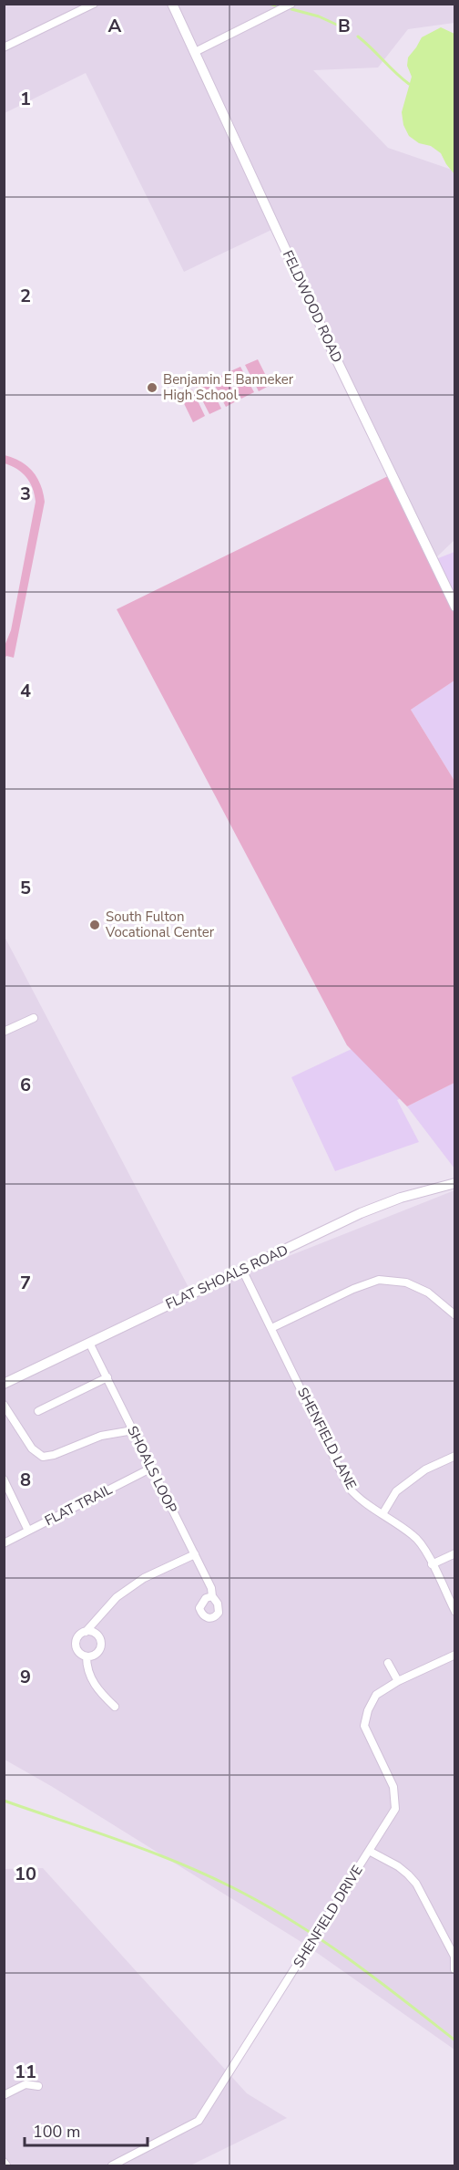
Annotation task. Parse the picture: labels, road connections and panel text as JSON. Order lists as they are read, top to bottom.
{
  "streets": {
    "street": [
      "FELDWOOD ROAD",
      "FLAT SHOALS ROAD",
      "SHENFIELD LANE",
      "SHOALS LOOP",
      "FLAT TRAIL",
      "SHENFIELD DRIVE"
    ]
  },
  "crossings": [
    ["FLAT SHOALS ROAD", "SHENFIELD LANE"],
    ["FLAT SHOALS ROAD", "SHOALS LOOP"],
    ["SHOALS LOOP", "FLAT TRAIL"]
  ],
  "places": ["Benjamin E Banneker High School", "South Fulton Vocational Center"],
  "scale_bar": "100 m",
  "grid": {
    "columns": ["A", "B"],
    "rows": [
      "1",
      "2",
      "3",
      "4",
      "5",
      "6",
      "7",
      "8",
      "9",
      "10",
      "11"
    ]
  }
}
